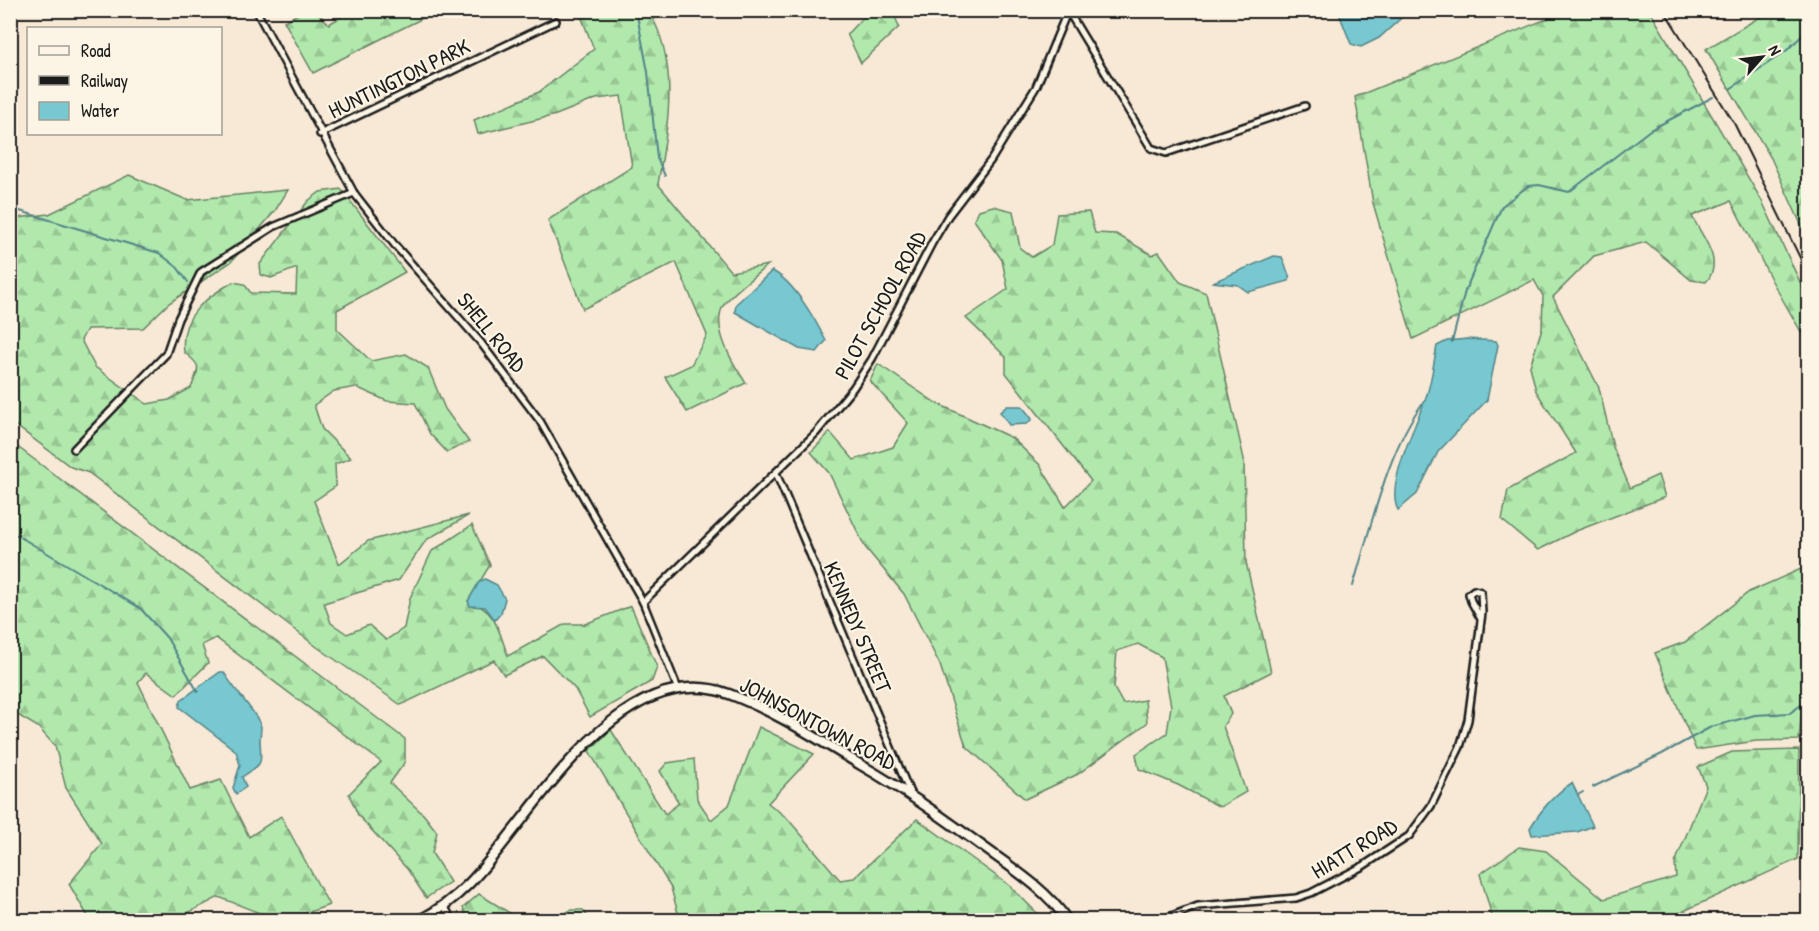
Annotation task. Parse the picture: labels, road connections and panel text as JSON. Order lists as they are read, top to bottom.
{
  "streets": {
    "street": [
      "HUNTINGTON PARK",
      "PILOT SCHOOL ROAD",
      "SHELL ROAD",
      "KENNEDY STREET",
      "JOHNSONTOWN ROAD",
      "HIATT ROAD"
    ]
  },
  "crossings": [
    ["HUNTINGTON PARK", "SHELL ROAD"],
    ["PILOT SCHOOL ROAD", "SHELL ROAD"],
    ["PILOT SCHOOL ROAD", "KENNEDY STREET"],
    ["SHELL ROAD", "JOHNSONTOWN ROAD"],
    ["KENNEDY STREET", "JOHNSONTOWN ROAD"]
  ],
  "legend": ["Road", "Railway", "Water"],
  "north": "top right"
}
